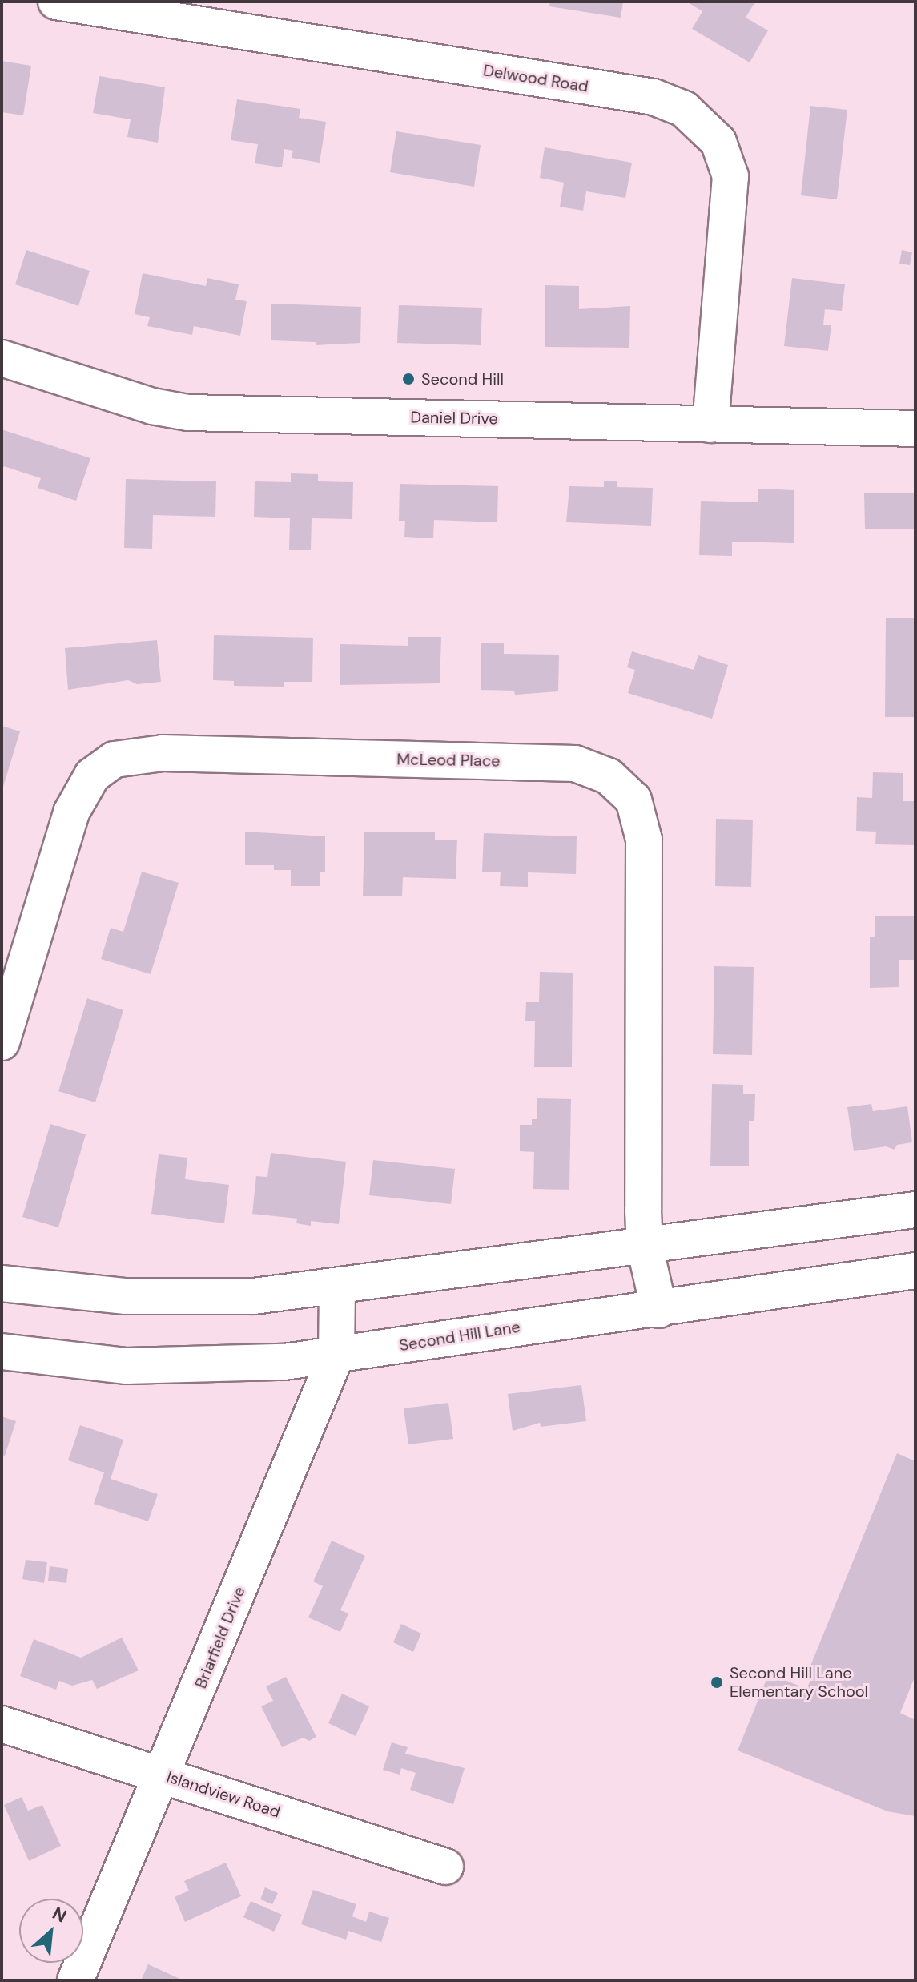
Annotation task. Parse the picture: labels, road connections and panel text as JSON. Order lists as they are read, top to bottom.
{
  "streets": {
    "street": [
      "Delwood Road",
      "Daniel Drive",
      "McLeod Place",
      "Second Hill Lane",
      "Briarfield Drive",
      "Islandview Road"
    ]
  },
  "crossings": [
    ["Delwood Road", "Daniel Drive"],
    ["McLeod Place", "Second Hill Lane"],
    ["Second Hill Lane", "Briarfield Drive"],
    ["Briarfield Drive", "Islandview Road"]
  ],
  "places": ["Second Hill", "Second Hill Lane Elementary School"],
  "north": "top right"
}
